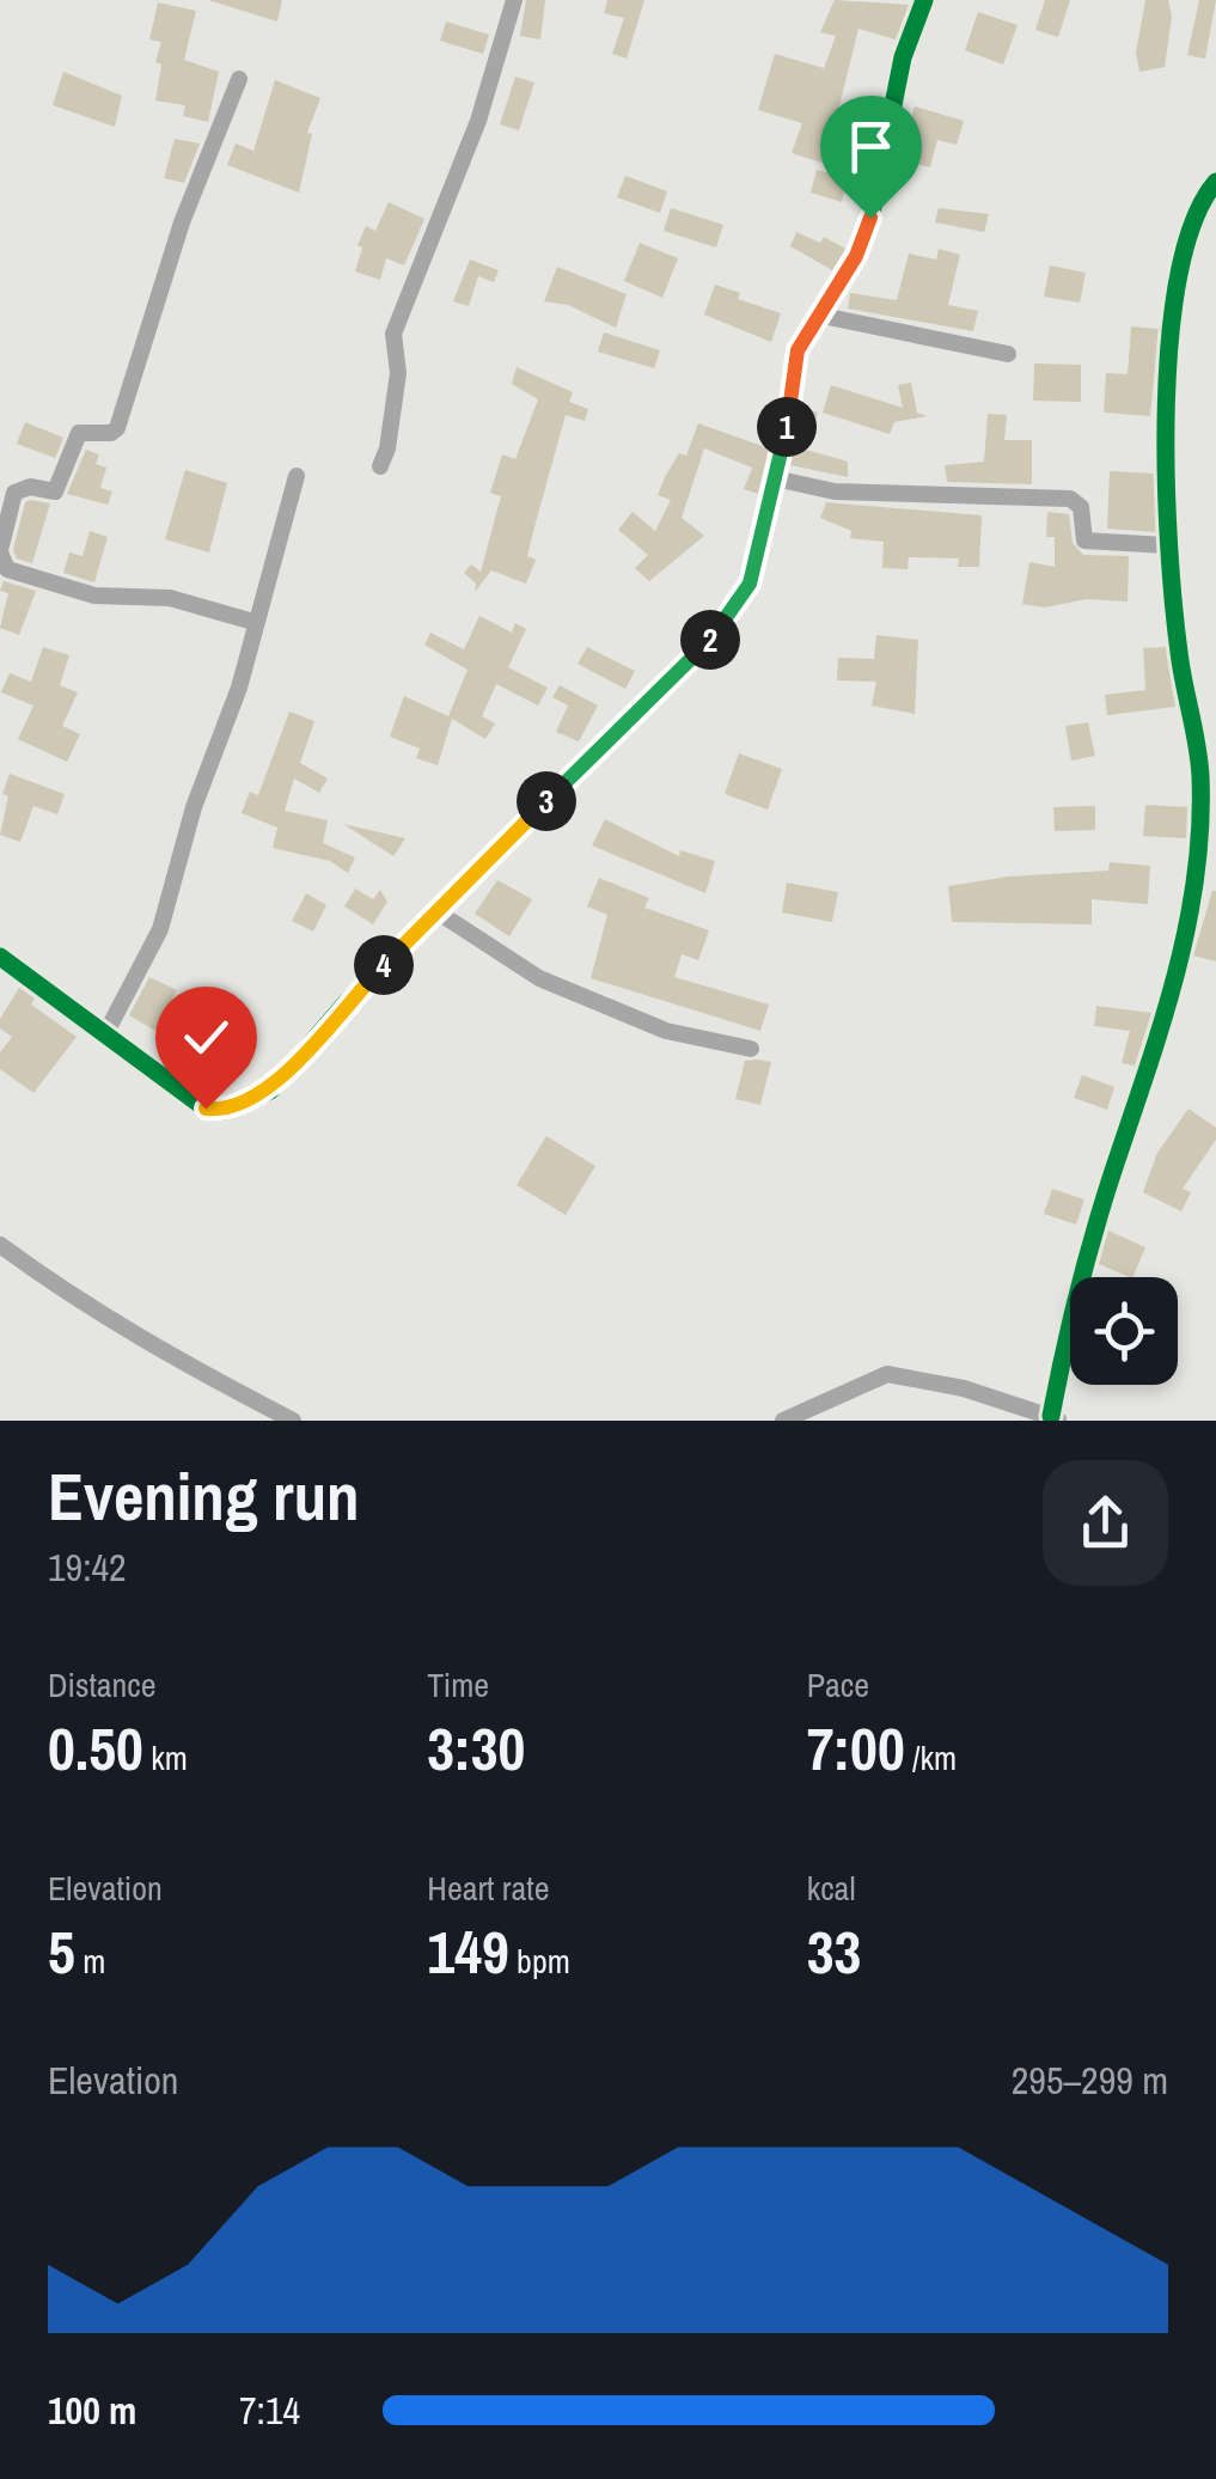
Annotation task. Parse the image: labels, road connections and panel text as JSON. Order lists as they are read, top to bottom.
{
  "page": {
    "pins": [
      "1",
      "2",
      "3",
      "4"
    ],
    "heading": ["Evening run", "19:42"],
    "stats": [
      ["Distance", "0.50 km"],
      ["Time", "3:30"],
      ["Pace", "7:00 /km"],
      ["Elevation", "5 m"],
      ["Heart rate", "149 bpm"],
      ["kcal", "33"]
    ],
    "chart": ["Elevation", "295–299 m"],
    "list": [
      {
        "name": "100 m",
        "note": "7:14"
      }
    ]
  }
}
